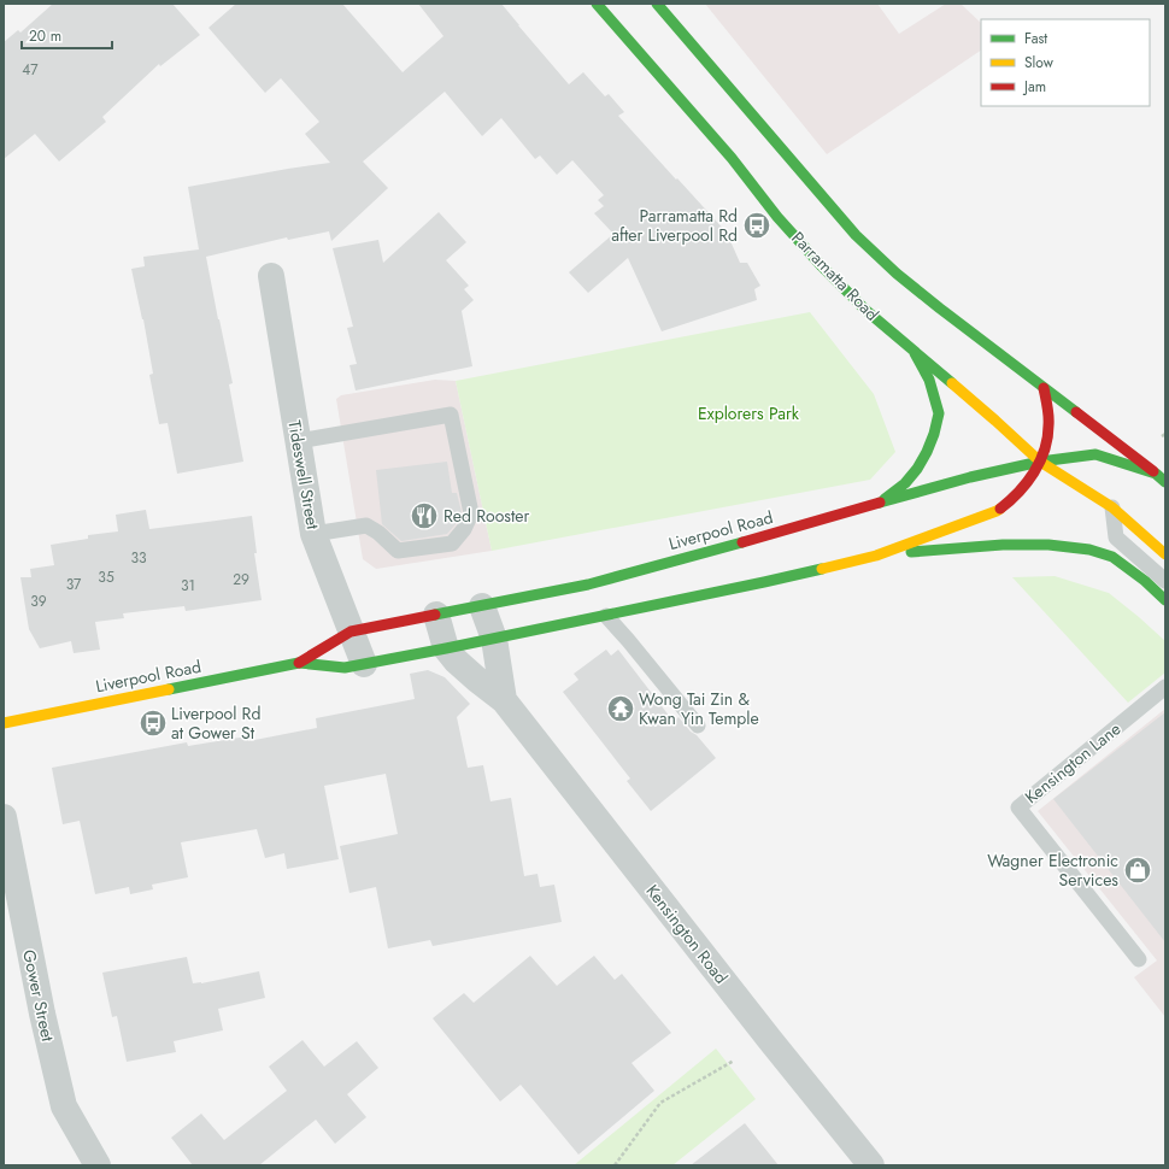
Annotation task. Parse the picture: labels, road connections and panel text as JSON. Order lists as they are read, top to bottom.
{
  "streets": {
    "main road": ["Parramatta Road", "Liverpool Road"],
    "street": ["Tideswell Street", "Kensington Road", "Gower Street"],
    "lane": ["Kensington Lane"]
  },
  "crossings": [
    ["Parramatta Road", "Liverpool Road"],
    ["Tideswell Street", "Liverpool Road"],
    ["Liverpool Road", "Kensington Road"]
  ],
  "parks": ["Explorers Park"],
  "places": {
    "bus stop": ["Parramatta Rd after Liverpool Rd", "Liverpool Rd at Gower St"],
    "restaurant": ["Red Rooster"],
    "temple": ["Wong Tai Zin & Kwan Yin Temple"],
    "shop": ["Wagner Electronic Services"]
  },
  "house_numbers": [
    "47",
    "33",
    "35",
    "29",
    "37",
    "31",
    "39"
  ],
  "legend": ["Fast", "Slow", "Jam"],
  "scale_bar": "20 m"
}
